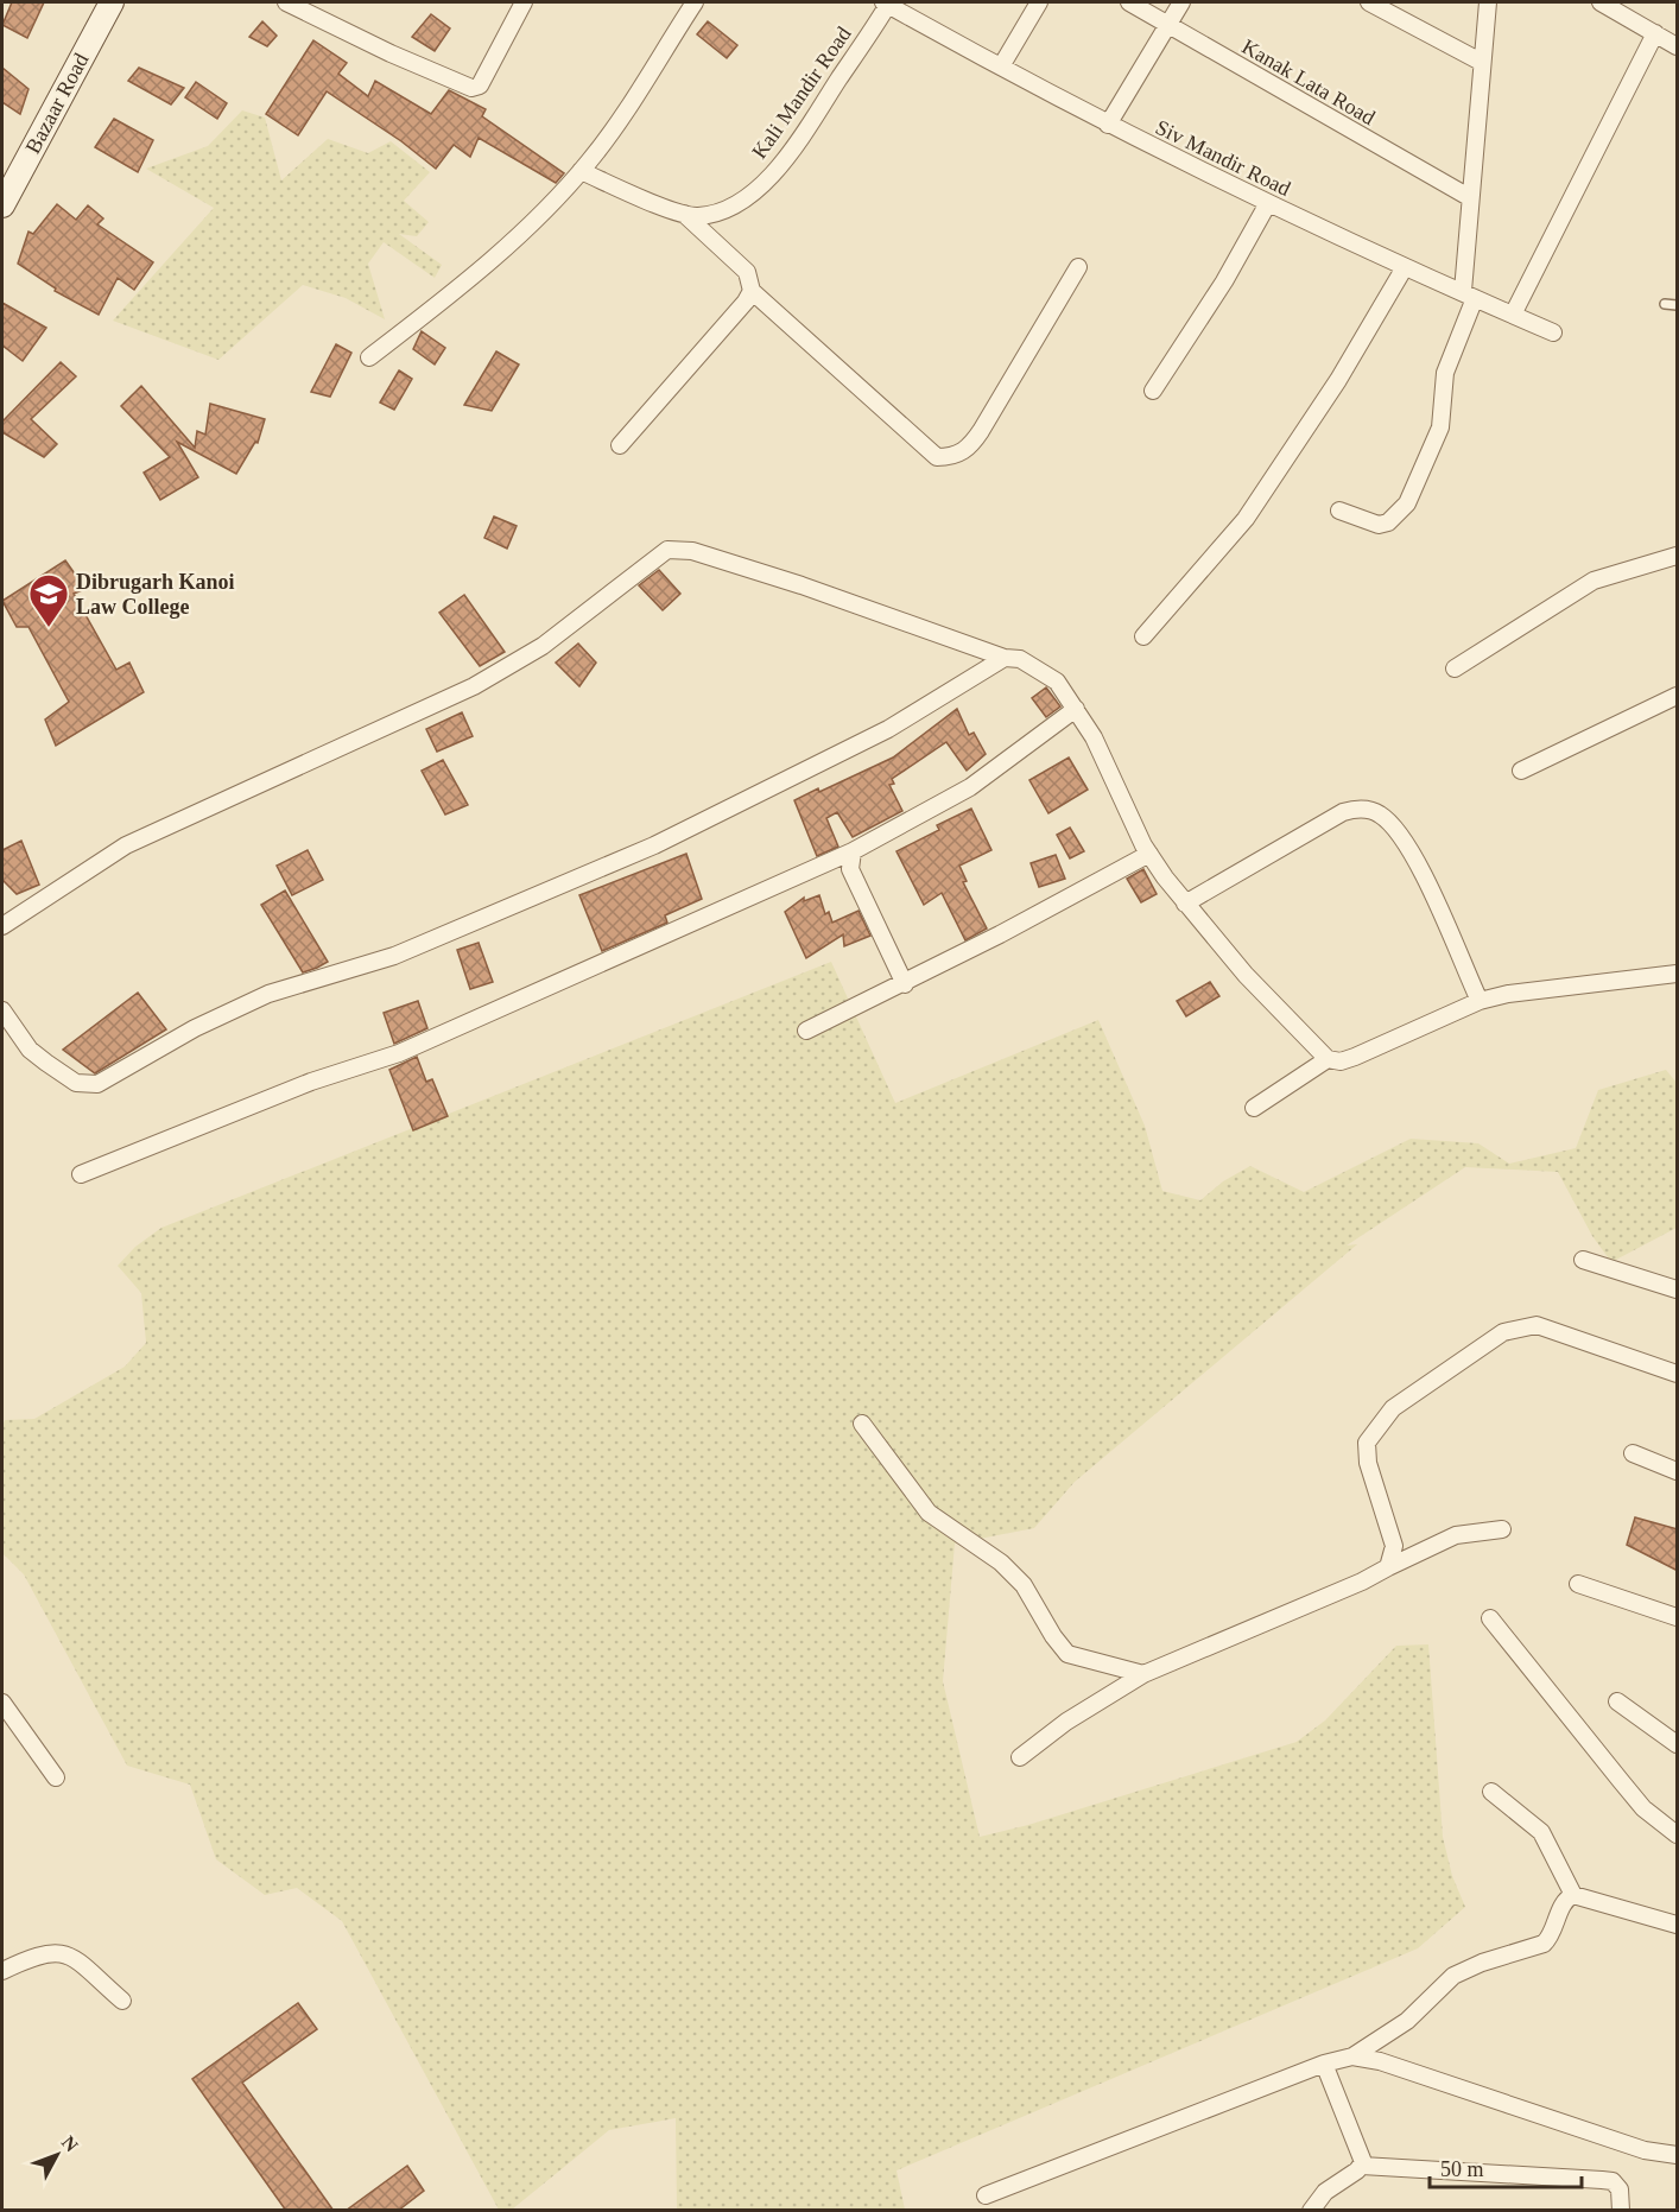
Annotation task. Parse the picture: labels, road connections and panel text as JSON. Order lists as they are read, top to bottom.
{
  "streets": {
    "street": [
      "Kanak Lata Road",
      "Kali Mandir Road",
      "Bazaar Road",
      "Siv Mandir Road"
    ]
  },
  "crossings": [
    ["Kali Mandir Road", "Siv Mandir Road"]
  ],
  "places": {
    "school or university": ["Dibrugarh Kanoi Law College"]
  },
  "scale_bar": "50 m",
  "north": "top right"
}
